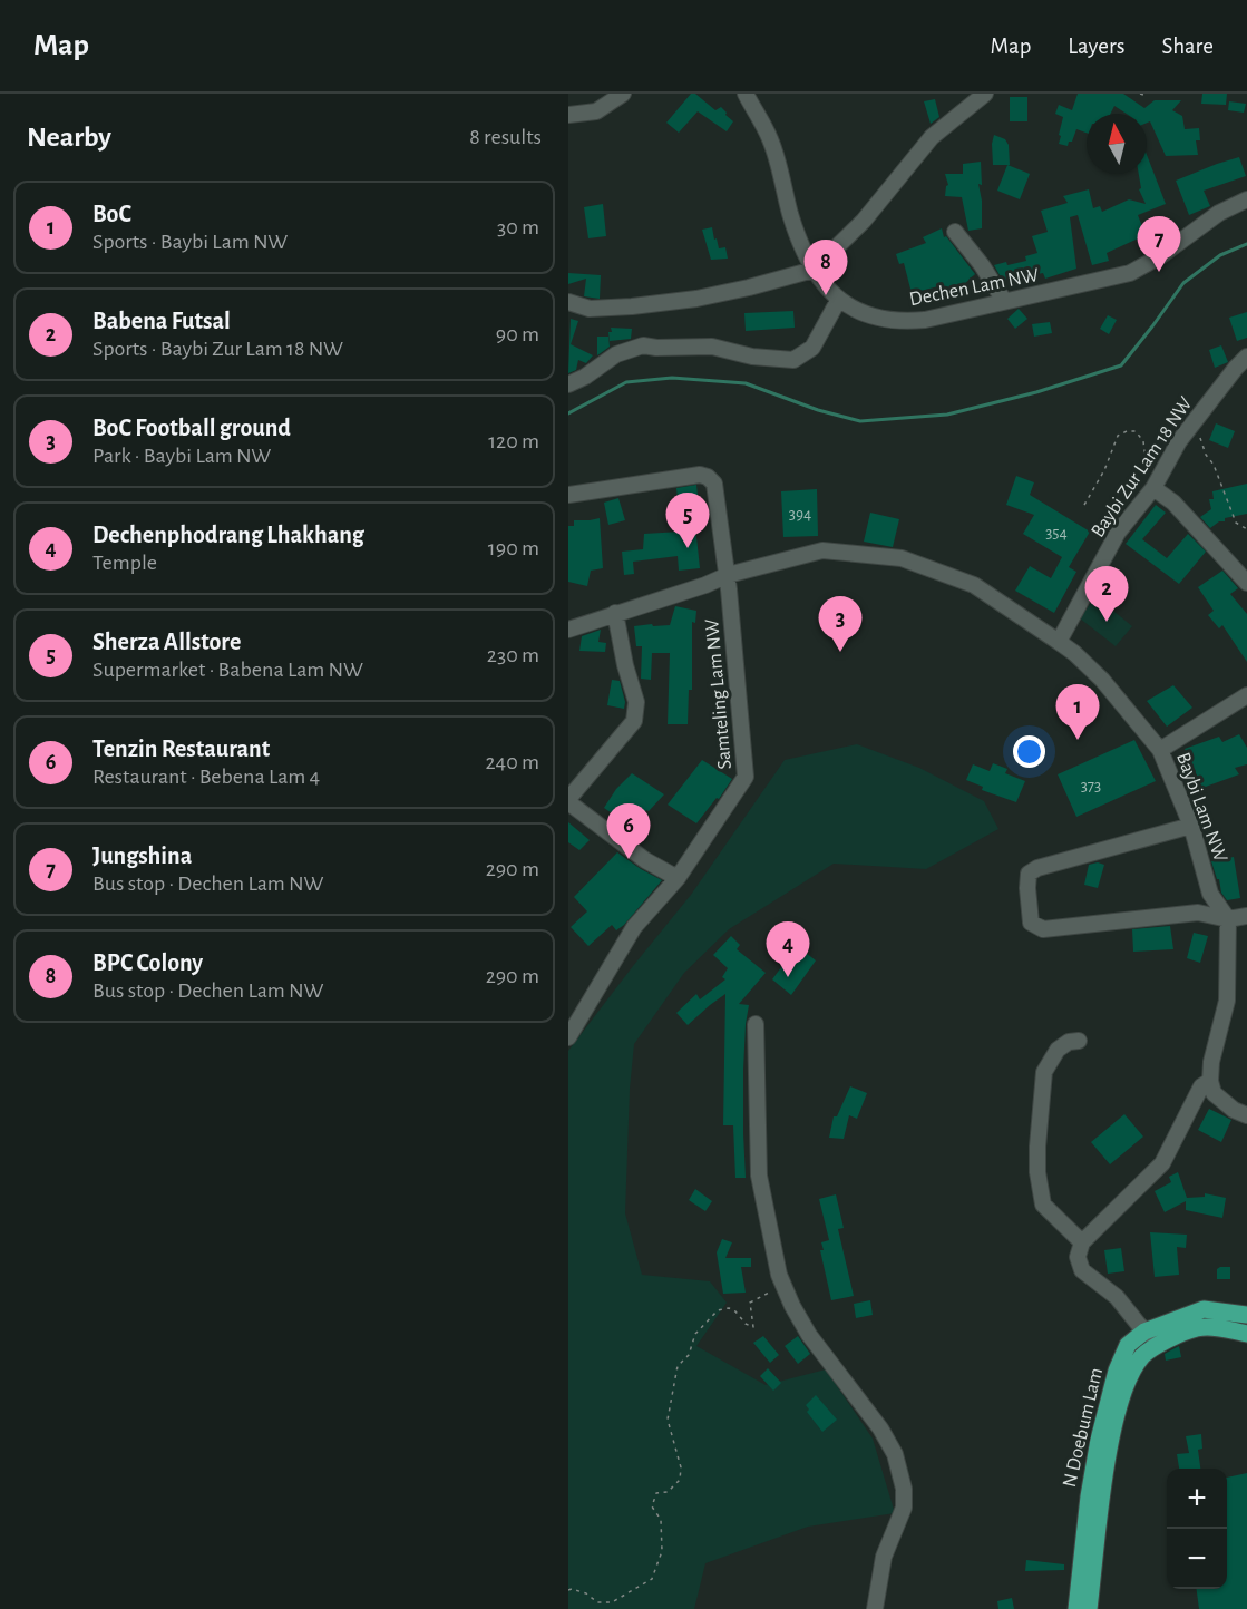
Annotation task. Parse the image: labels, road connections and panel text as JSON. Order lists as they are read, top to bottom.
{
  "streets": {
    "main road": ["N Doebum Lam"],
    "street": [
      "Dechen Lam NW",
      "Baybi Zur Lam 18 NW",
      "Samteling Lam NW",
      "Baybi Lam NW"
    ]
  },
  "crossings": [
    ["Baybi Zur Lam 18 NW", "Baybi Lam NW"],
    ["Samteling Lam NW", "Baybi Lam NW"]
  ],
  "house_numbers": ["394", "354", "373"],
  "north": "top",
  "page": {
    "header": "Map",
    "nav": ["Map", "Layers", "Share"],
    "heading": ["Nearby", "8 results"],
    "list": [
      {
        "mark": "1",
        "name": "BoC",
        "note": "Sports · Baybi Lam NW",
        "value": "30 m"
      },
      {
        "mark": "2",
        "name": "Babena Futsal",
        "note": "Sports · Baybi Zur Lam 18 NW",
        "value": "90 m"
      },
      {
        "mark": "3",
        "name": "BoC Football ground",
        "note": "Park · Baybi Lam NW",
        "value": "120 m"
      },
      {
        "mark": "4",
        "name": "Dechenphodrang Lhakhang",
        "note": "Temple",
        "value": "190 m"
      },
      {
        "mark": "5",
        "name": "Sherza Allstore",
        "note": "Supermarket · Babena Lam NW",
        "value": "230 m"
      },
      {
        "mark": "6",
        "name": "Tenzin Restaurant",
        "note": "Restaurant · Bebena Lam 4",
        "value": "240 m"
      },
      {
        "mark": "7",
        "name": "Jungshina",
        "note": "Bus stop · Dechen Lam NW",
        "value": "290 m"
      },
      {
        "mark": "8",
        "name": "BPC Colony",
        "note": "Bus stop · Dechen Lam NW",
        "value": "290 m"
      }
    ],
    "pins": [
      "7",
      "8",
      "5",
      "2",
      "3",
      "1",
      "6",
      "4"
    ],
    "map_buttons": ["+", "−"]
  }
}
